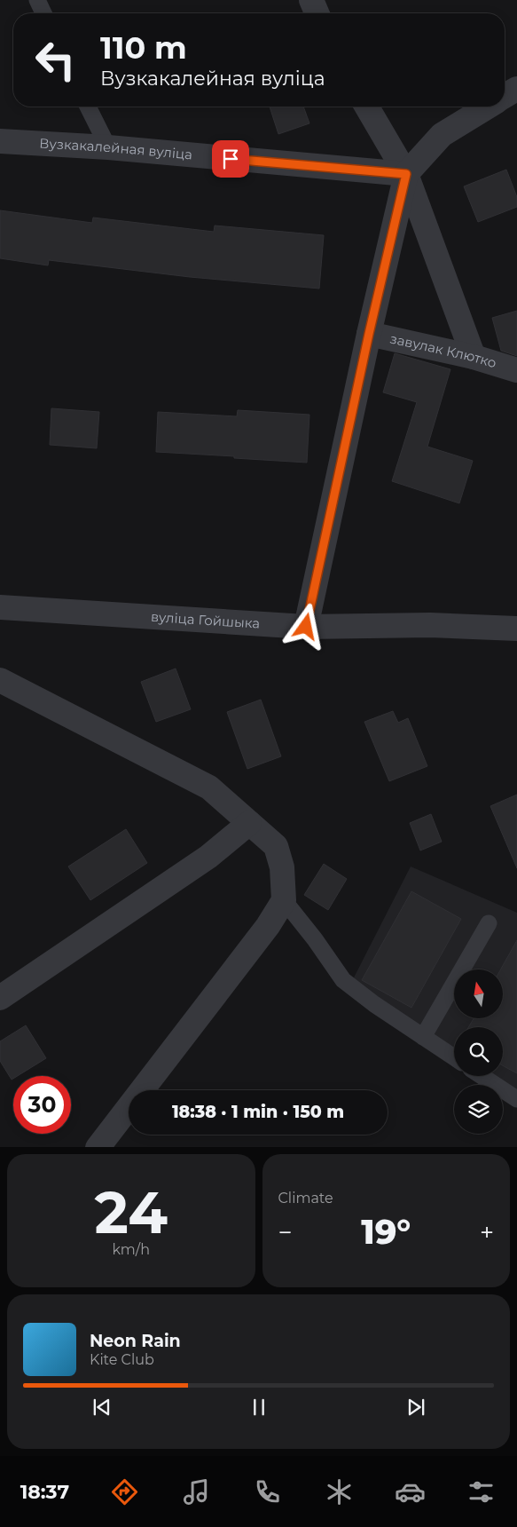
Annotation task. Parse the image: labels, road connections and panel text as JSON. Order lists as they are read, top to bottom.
{
  "streets": {
    "street": ["Вузкакалейная вуліца", "завулак Клютко", "вуліца Гойшыка"]
  },
  "north": "top",
  "page": {
    "turn": ["110 m", "Вузкакалейная вуліца"],
    "limit": "30",
    "trip": "18:38 · 1 min · 150 m",
    "tile": [
      ["24", "km/h"],
      "Climate"
    ],
    "heat": ["−", "19°", "+"],
    "song": ["Neon Rain", "Kite Club"],
    "tabs": "18:37"
  }
}
